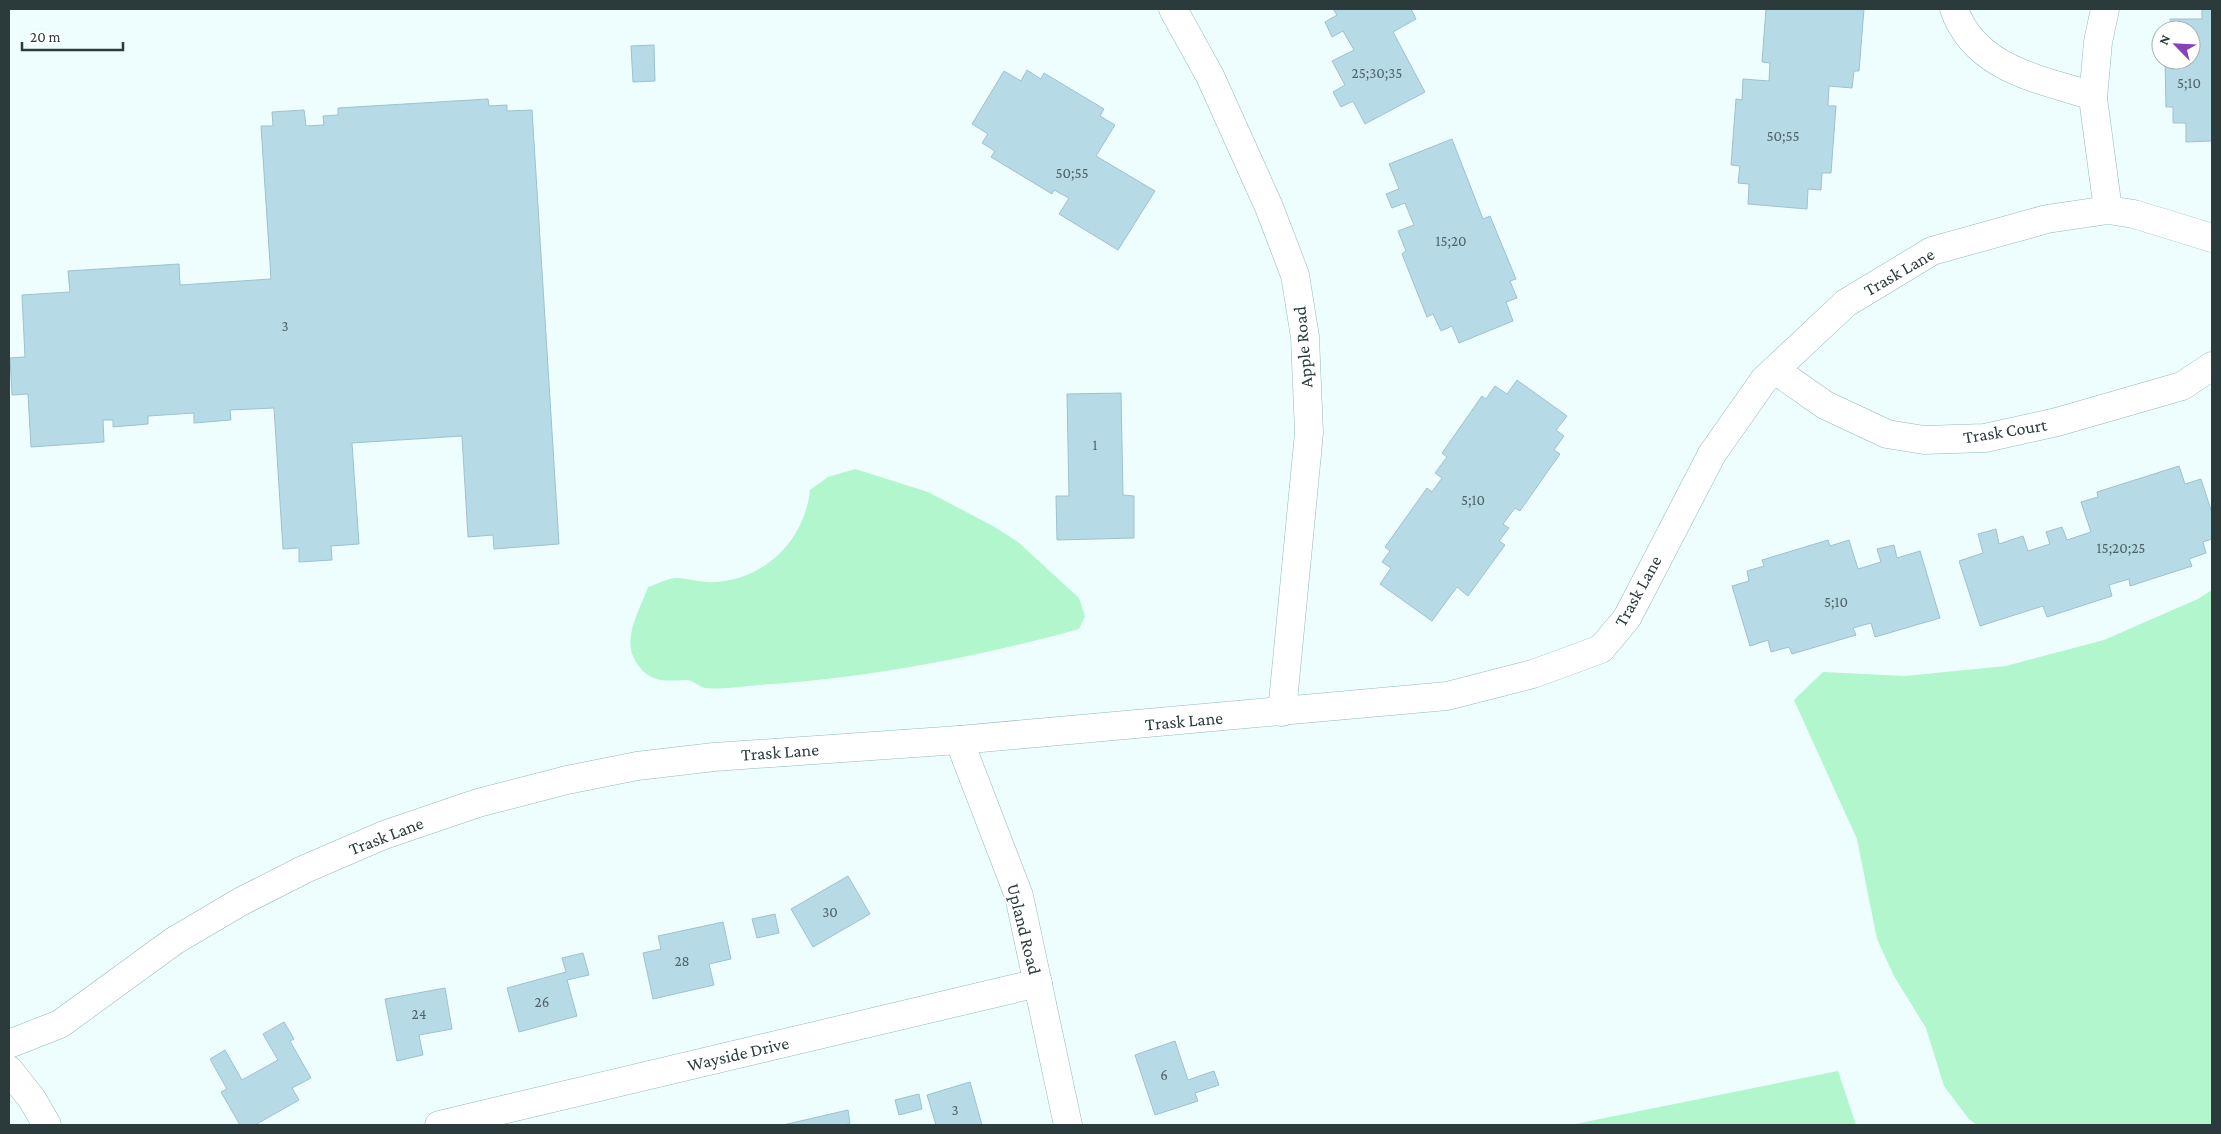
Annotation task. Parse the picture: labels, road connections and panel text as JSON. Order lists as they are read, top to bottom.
{
  "streets": {
    "street": [
      "Trask Lane",
      "Apple Road",
      "Trask Court",
      "Upland Road",
      "Wayside Drive"
    ]
  },
  "crossings": [
    ["Trask Lane", "Apple Road"],
    ["Trask Lane", "Trask Court"],
    ["Trask Lane", "Upland Road"],
    ["Upland Road", "Wayside Drive"]
  ],
  "house_numbers": [
    "25;30;35",
    "5;10",
    "50;55",
    "50;55",
    "15;20",
    "3",
    "1",
    "5;10",
    "15;20;25",
    "5;10",
    "30",
    "28",
    "26",
    "24",
    "6",
    "3"
  ],
  "scale_bar": "20 m",
  "north": "top left"
}
